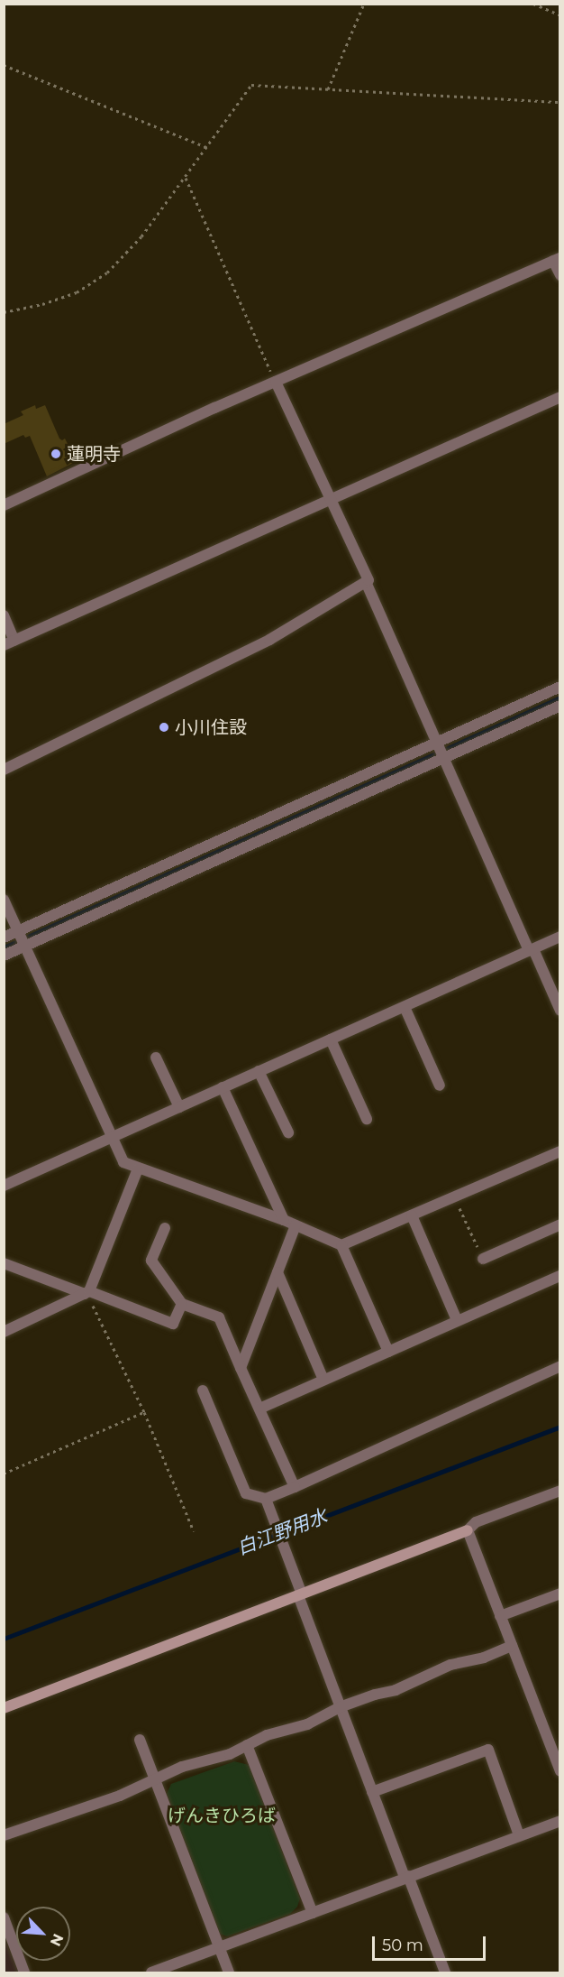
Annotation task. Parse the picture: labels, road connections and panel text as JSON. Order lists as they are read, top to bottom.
{
  "water": ["白江野用水"],
  "parks": ["げんきひろば"],
  "places": ["蓮明寺", "小川住設"],
  "scale_bar": "50 m",
  "north": "bottom right"
}
